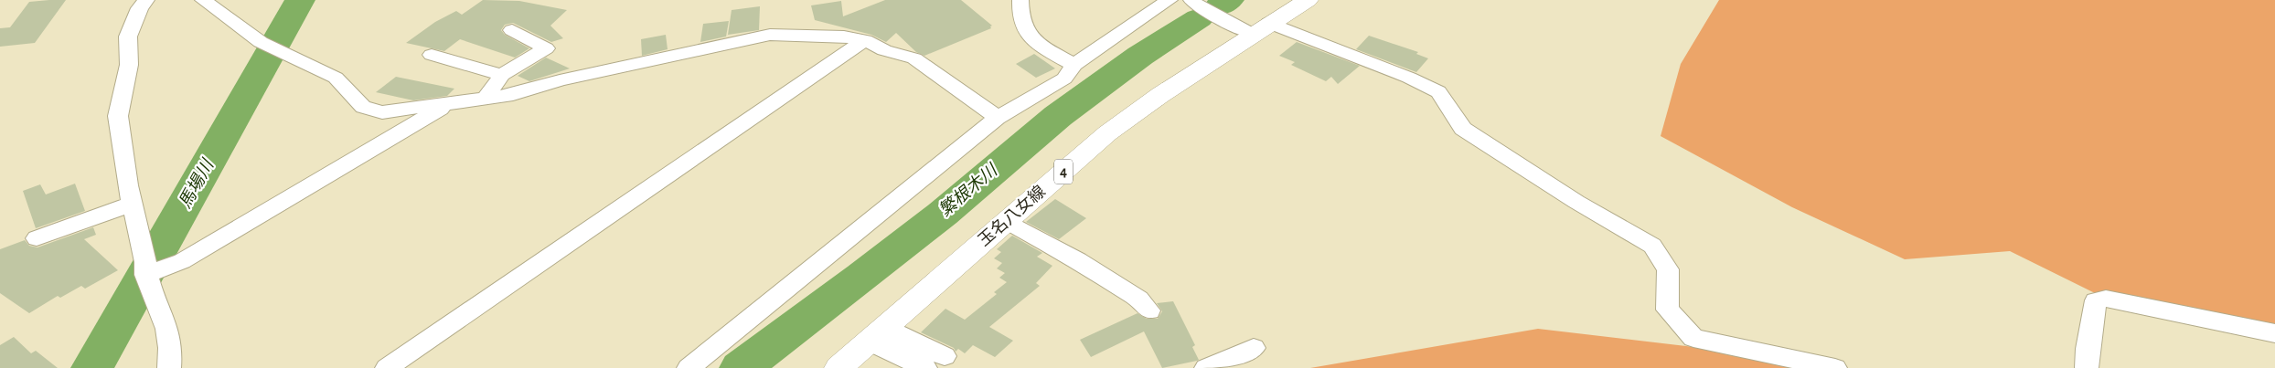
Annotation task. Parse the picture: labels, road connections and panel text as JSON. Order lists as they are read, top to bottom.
{
  "streets": {
    "main road": ["4", "玉名八女線"]
  },
  "water": ["馬場川", "繁根木川"]
}
